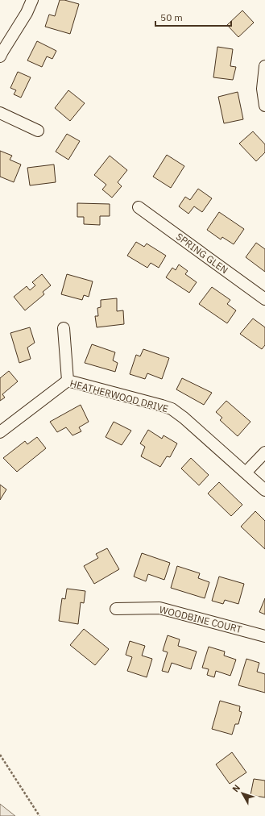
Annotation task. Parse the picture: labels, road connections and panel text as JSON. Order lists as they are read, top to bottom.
{
  "streets": {
    "street": ["SPRING GLEN", "HEATHERWOOD DRIVE", "WOODBINE COURT"]
  },
  "scale_bar": "50 m",
  "north": "top left"
}
